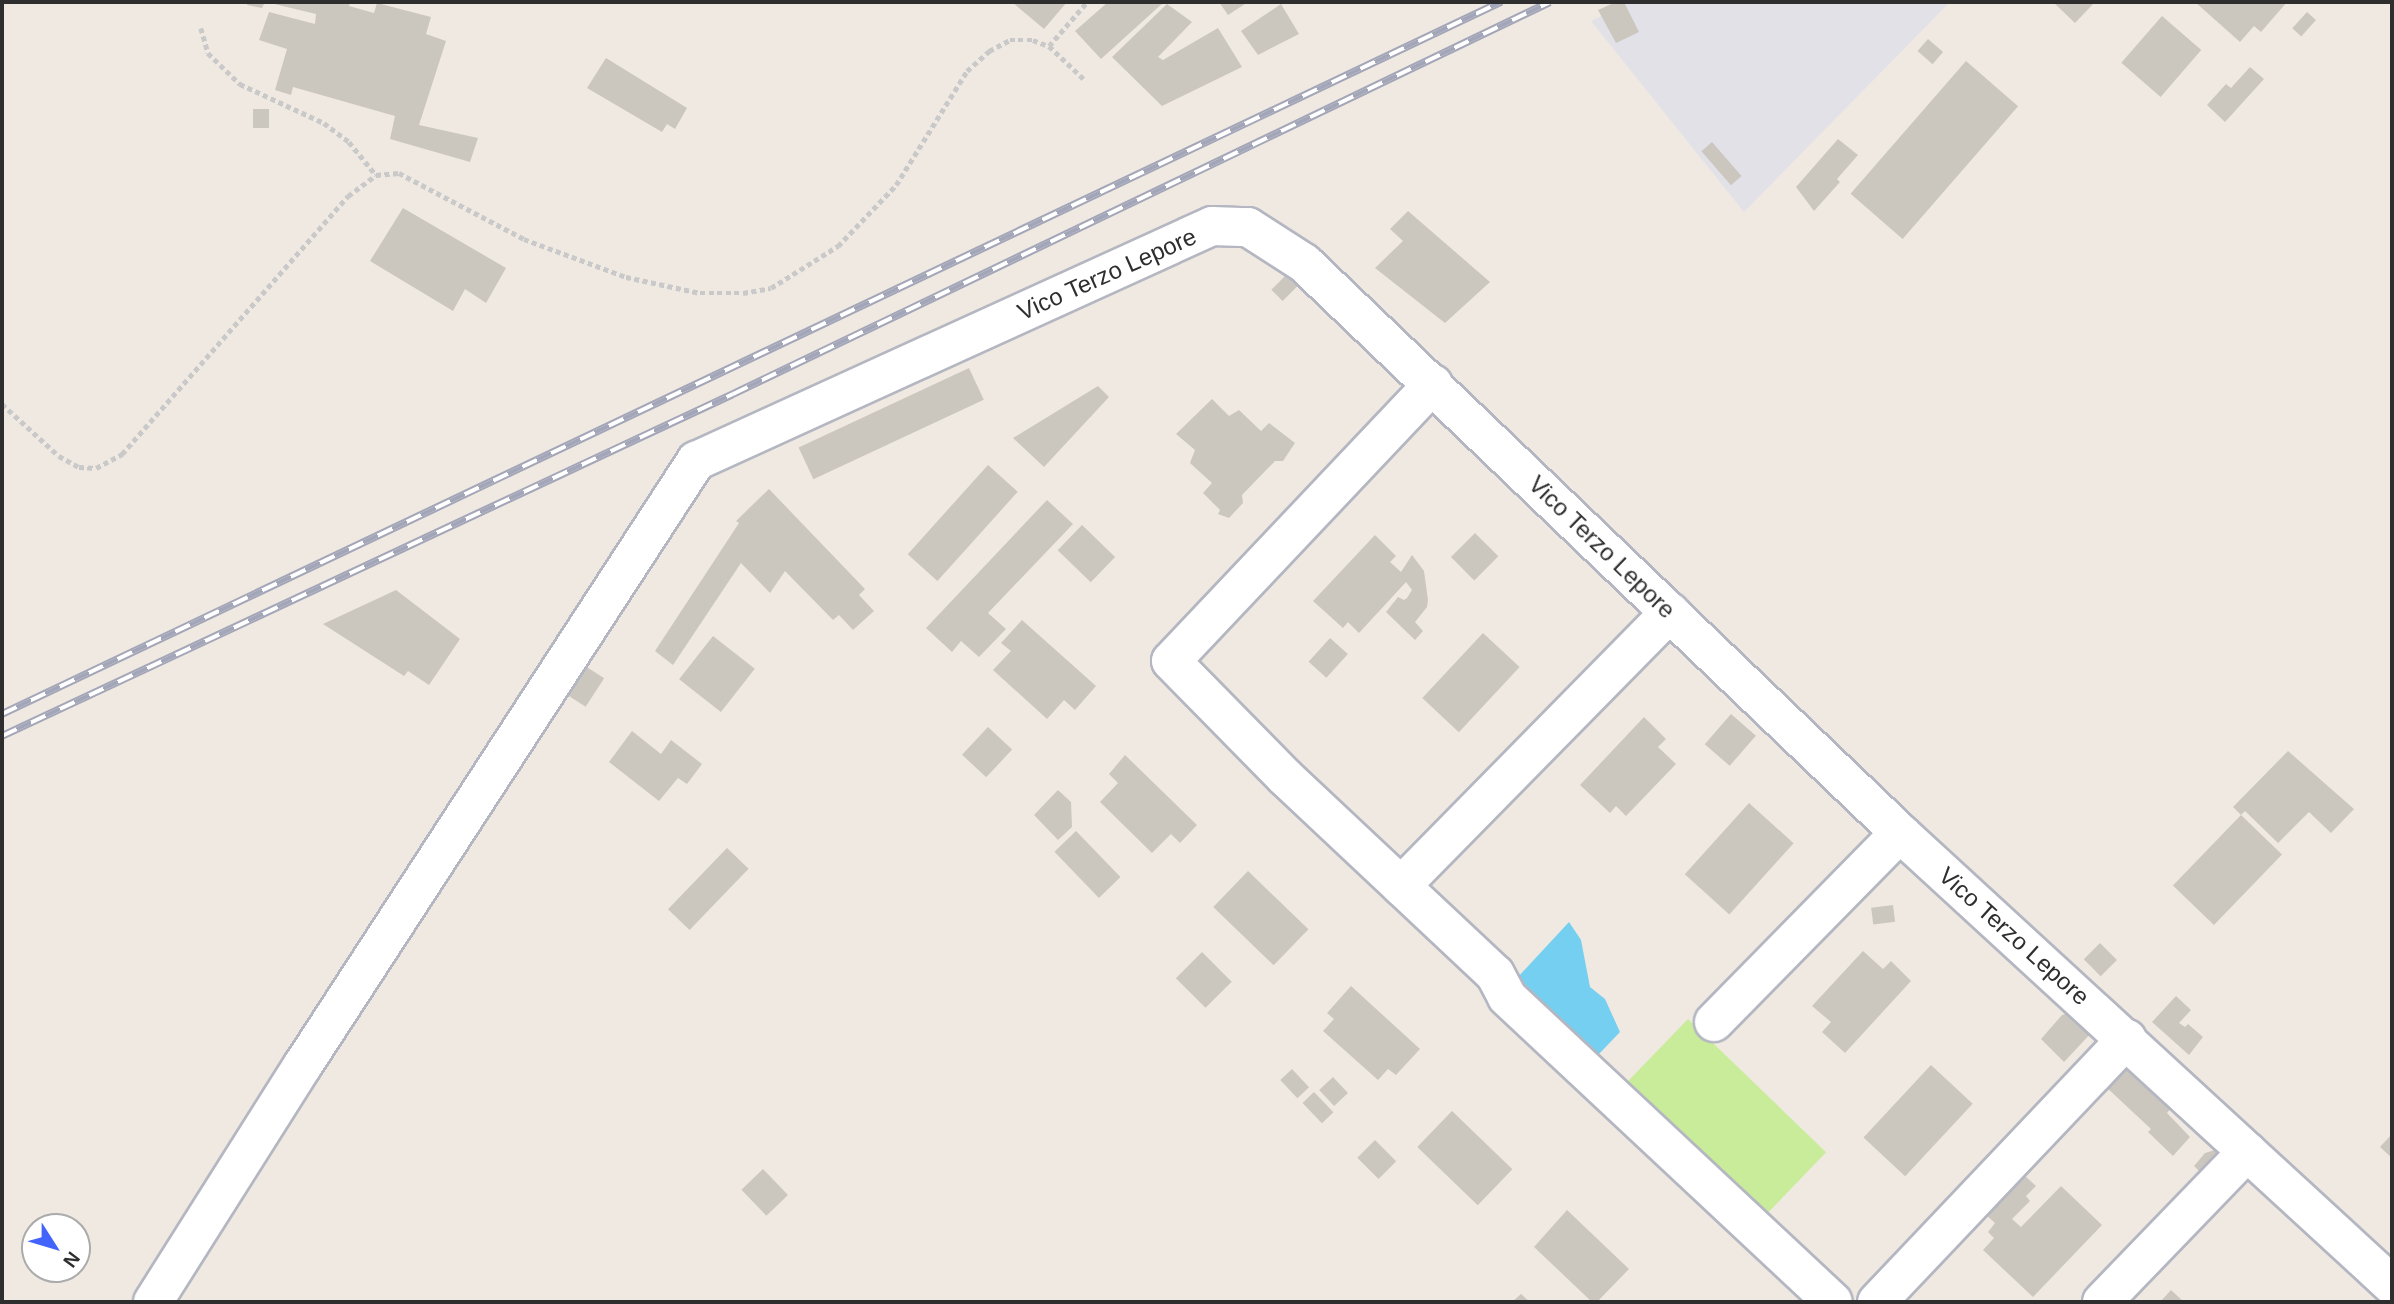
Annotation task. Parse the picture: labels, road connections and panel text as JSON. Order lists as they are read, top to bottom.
{
  "streets": {
    "street": ["Vico Terzo Lepore"]
  },
  "north": "bottom right"
}
